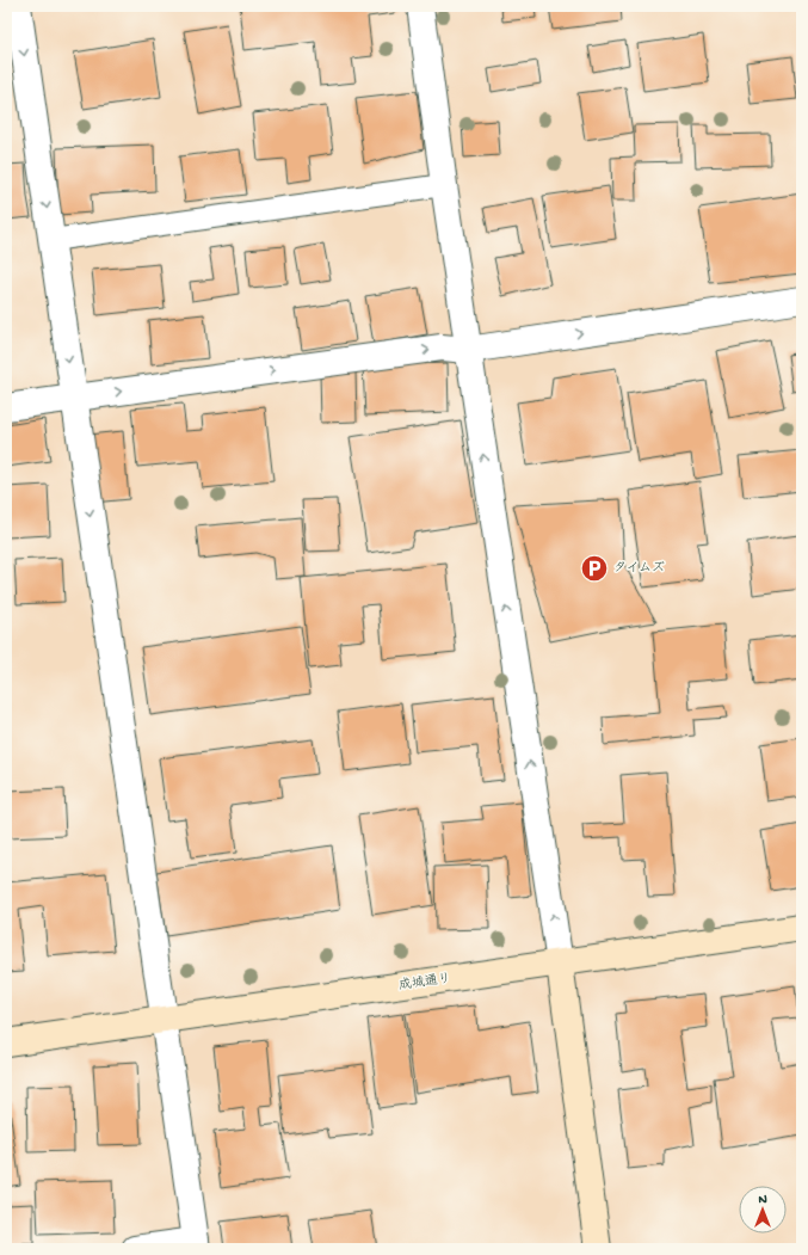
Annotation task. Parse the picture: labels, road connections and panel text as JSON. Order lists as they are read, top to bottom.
{
  "streets": {
    "street": ["成城通り"]
  },
  "places": {
    "parking": ["タイムズ"]
  },
  "north": "top"
}
